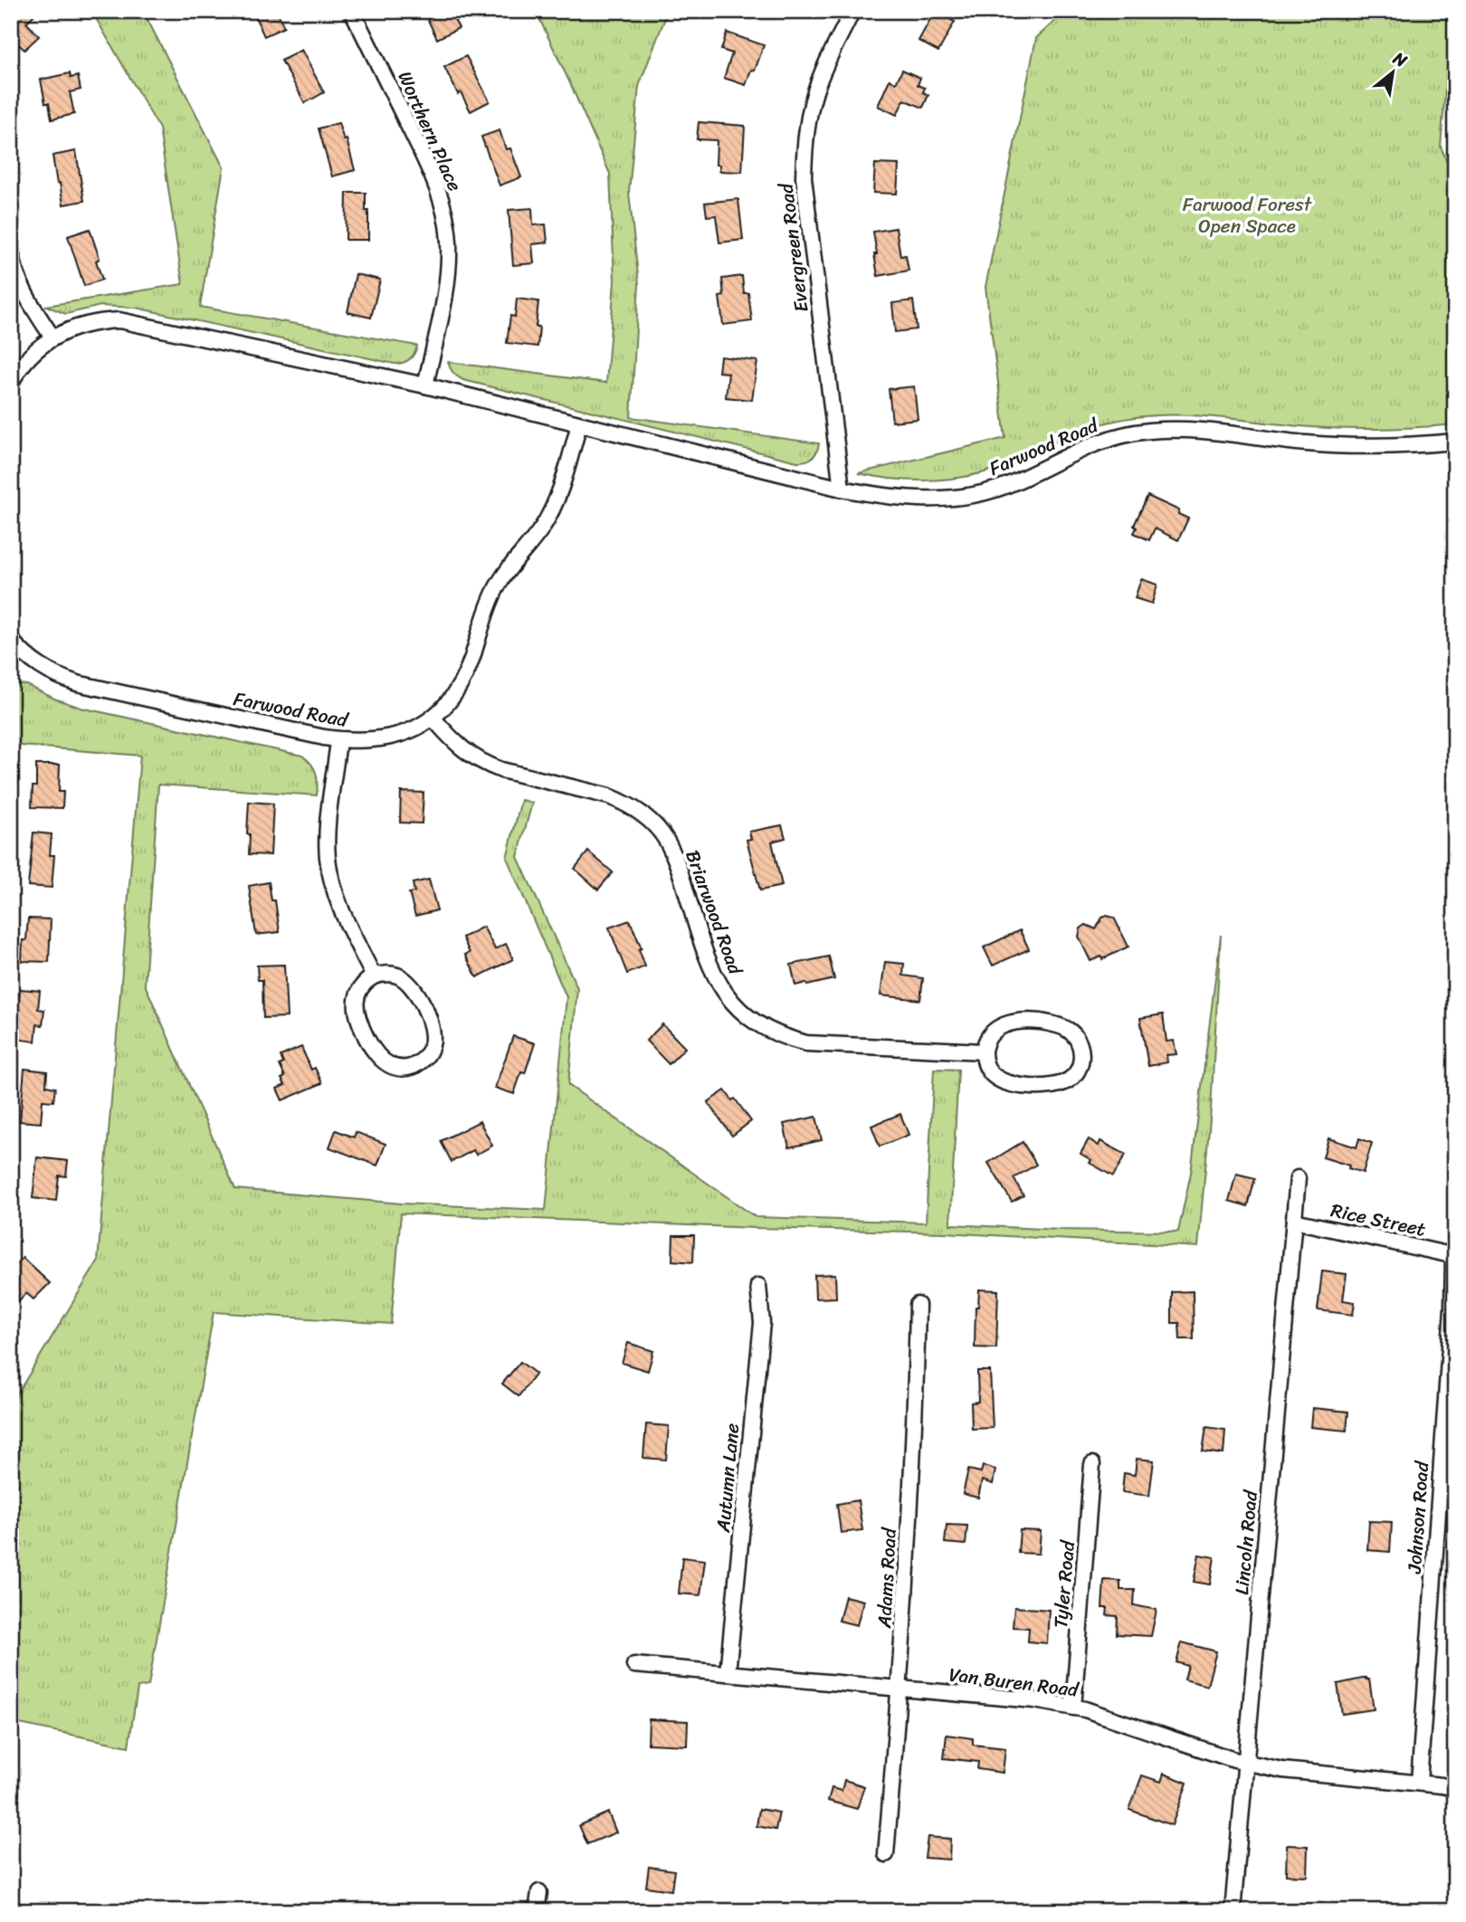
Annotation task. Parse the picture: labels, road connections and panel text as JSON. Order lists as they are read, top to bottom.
{
  "streets": {
    "street": [
      "Worthern Place",
      "Evergreen Road",
      "Farwood Road",
      "Briarwood Road",
      "Rice Street",
      "Autumn Lane",
      "Johnson Road",
      "Lincoln Road",
      "Adams Road",
      "Tyler Road",
      "Van Buren Road"
    ]
  },
  "crossings": [
    ["Worthern Place", "Farwood Road"],
    ["Evergreen Road", "Farwood Road"],
    ["Farwood Road", "Briarwood Road"],
    ["Rice Street", "Johnson Road"],
    ["Rice Street", "Lincoln Road"],
    ["Autumn Lane", "Van Buren Road"],
    ["Johnson Road", "Van Buren Road"],
    ["Lincoln Road", "Van Buren Road"],
    ["Adams Road", "Van Buren Road"],
    ["Tyler Road", "Van Buren Road"]
  ],
  "parks": ["Farwood Forest Open Space"],
  "north": "top right"
}
